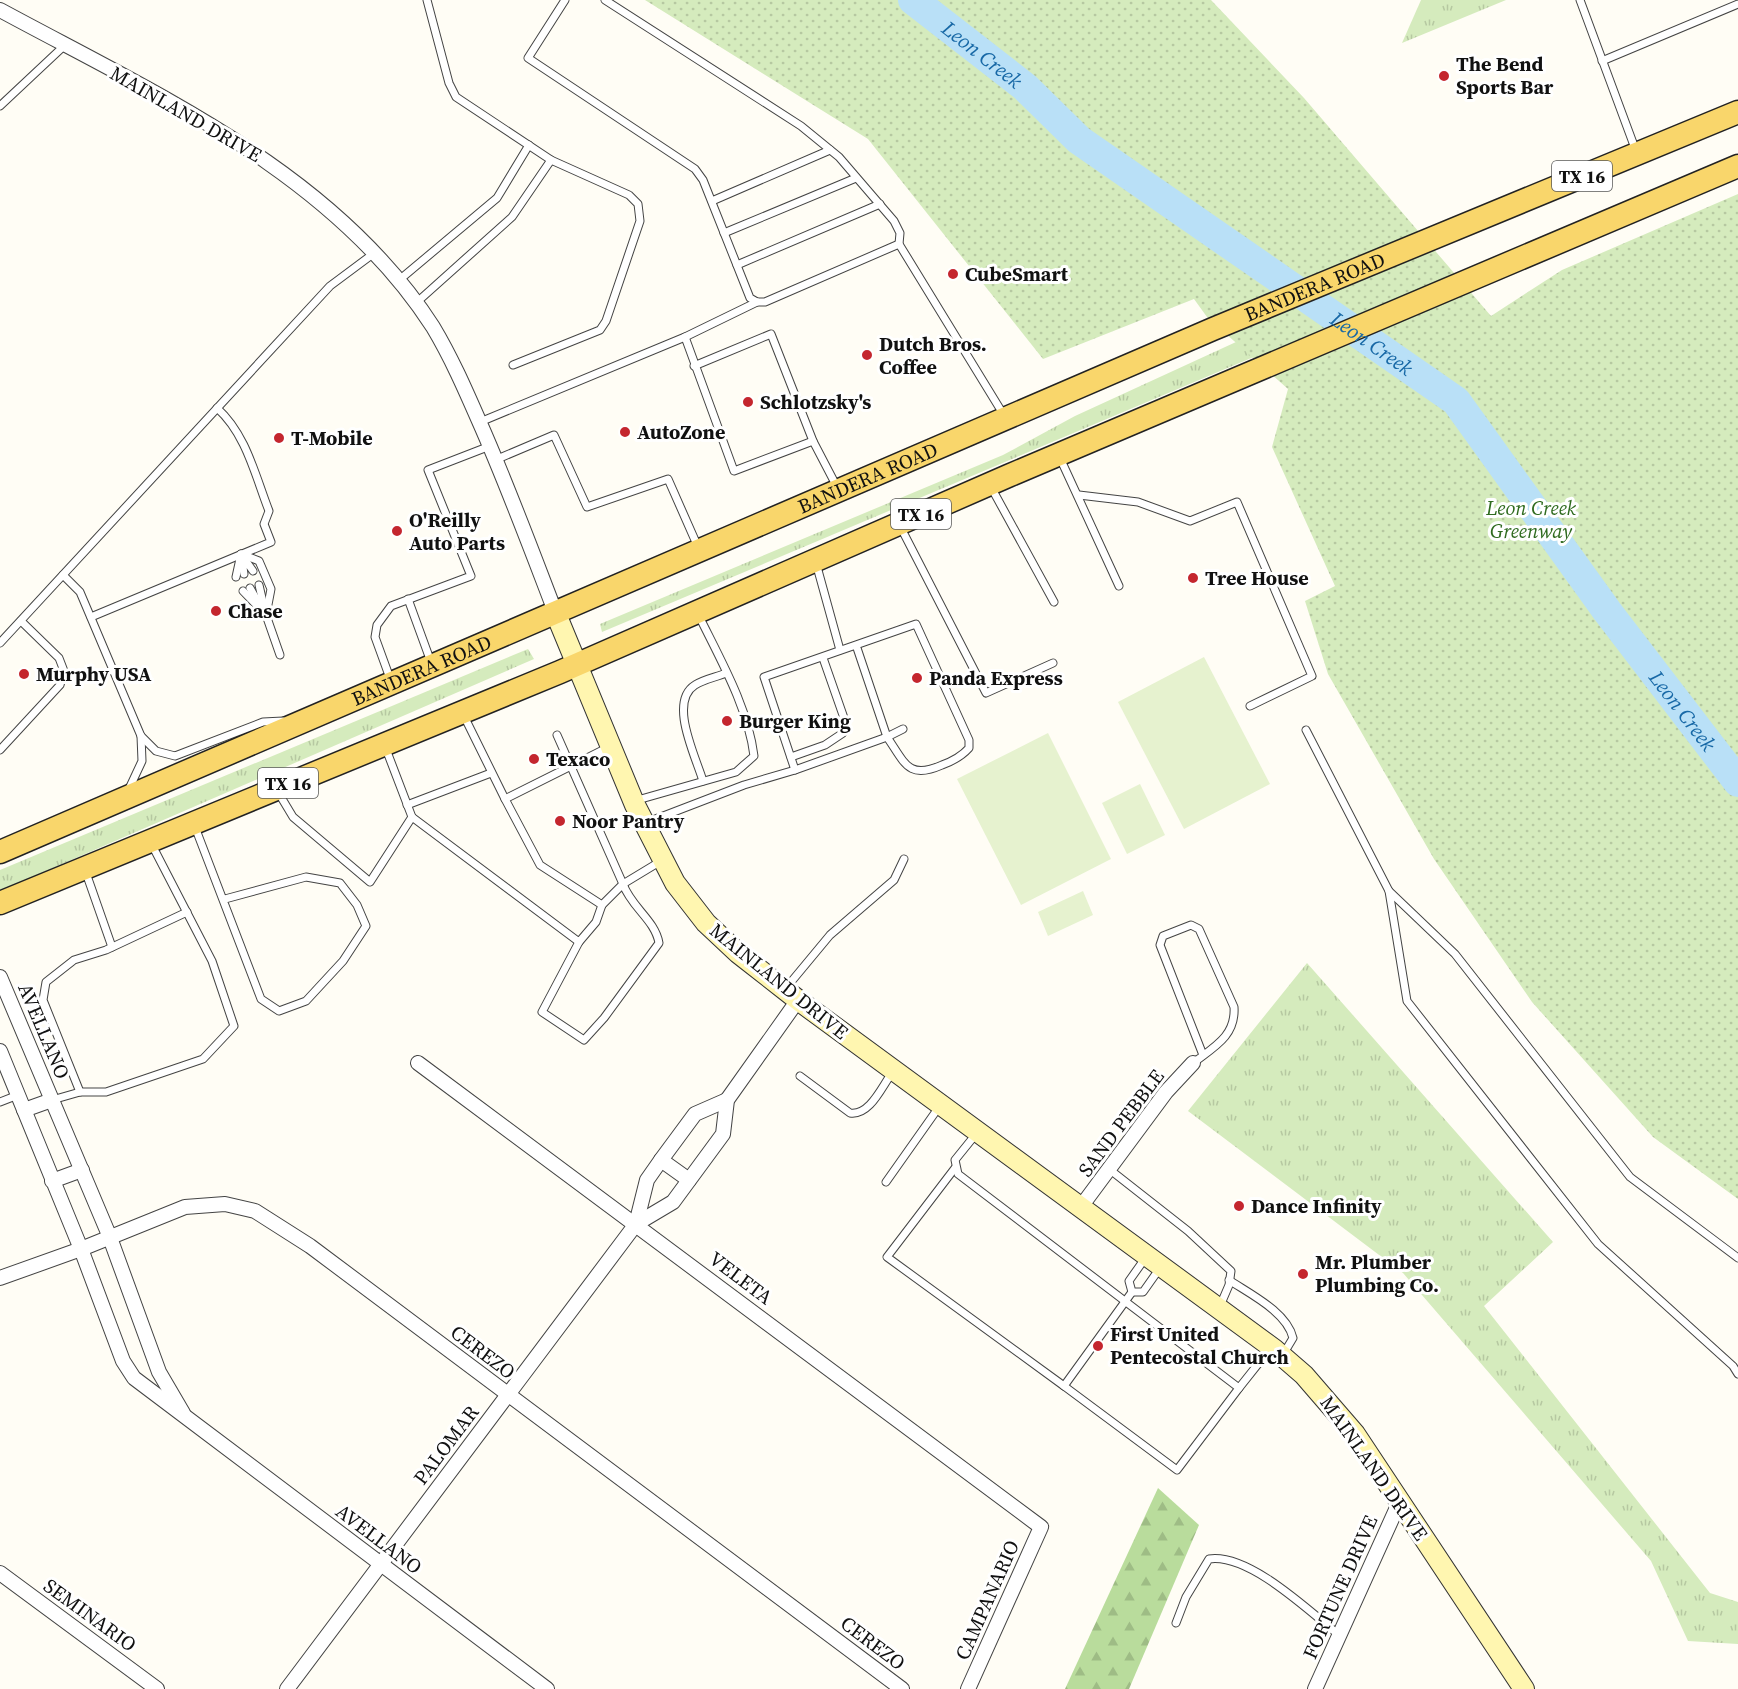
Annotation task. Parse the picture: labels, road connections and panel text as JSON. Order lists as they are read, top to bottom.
{
  "streets": {
    "main road": ["MAINLAND DRIVE", "TX 16", "BANDERA ROAD"],
    "street": [
      "AVELLANO",
      "SAND PEBBLE",
      "VELETA",
      "CEREZO",
      "PALOMAR",
      "FORTUNE DRIVE",
      "CAMPANARIO",
      "SEMINARIO"
    ]
  },
  "crossings": [
    ["MAINLAND DRIVE", "TX 16"],
    ["MAINLAND DRIVE", "BANDERA ROAD"],
    ["MAINLAND DRIVE", "SAND PEBBLE"],
    ["MAINLAND DRIVE", "PALOMAR"],
    ["MAINLAND DRIVE", "FORTUNE DRIVE"],
    ["AVELLANO", "CEREZO"],
    ["AVELLANO", "PALOMAR"],
    ["VELETA", "PALOMAR"],
    ["VELETA", "CAMPANARIO"],
    ["CEREZO", "PALOMAR"]
  ],
  "water": ["Leon Creek"],
  "parks": ["Leon Creek Greenway"],
  "places": [
    "The Bend Sports Bar",
    "CubeSmart",
    "Dutch Bros. Coffee",
    "Schlotzsky's",
    "AutoZone",
    "T-Mobile",
    "O'Reilly Auto Parts",
    "Tree House",
    "Chase",
    "Murphy USA",
    "Panda Express",
    "Burger King",
    "Texaco",
    "Noor Pantry",
    "Dance Infinity",
    "Mr. Plumber Plumbing Co.",
    "First United Pentecostal Church"
  ]
}
